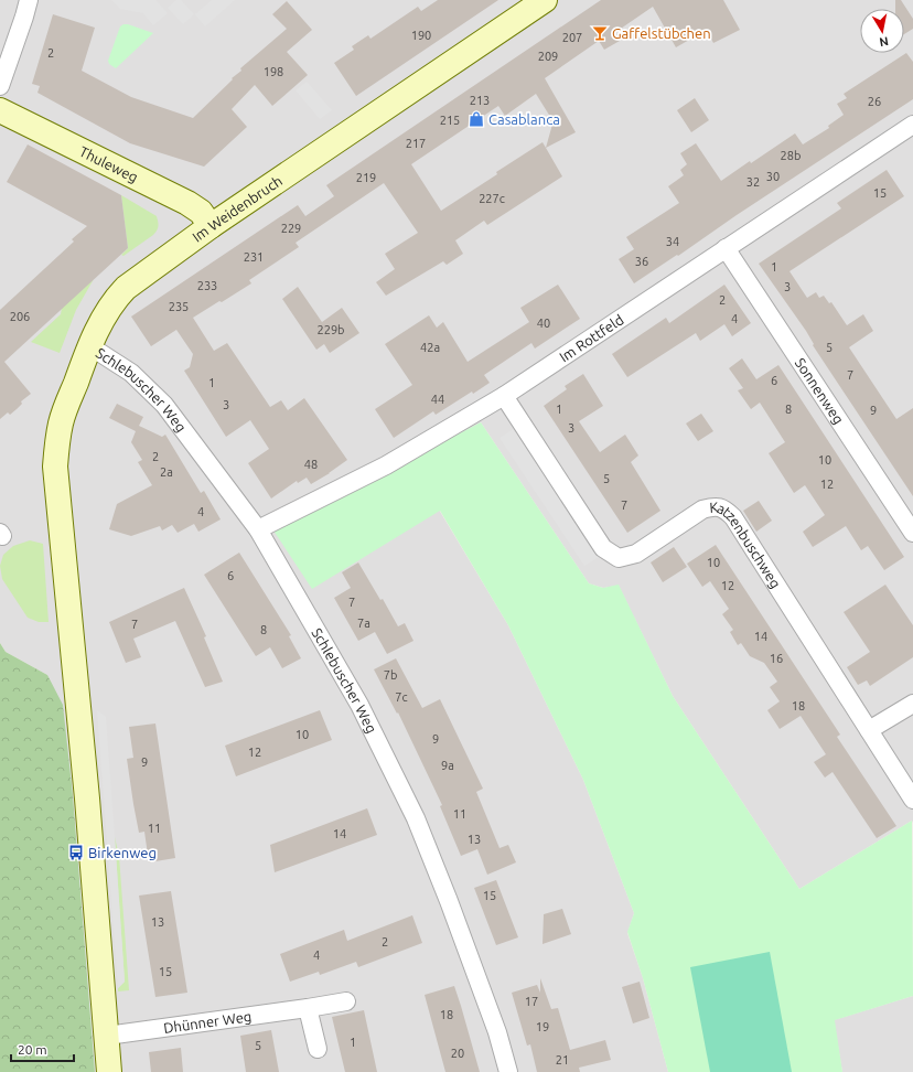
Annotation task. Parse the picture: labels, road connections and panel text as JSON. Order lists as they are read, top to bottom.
{
  "streets": {
    "street": [
      "Thuleweg",
      "Im Weidenbruch",
      "Im Rottfeld",
      "Sonnenweg",
      "Schlebuscher Weg",
      "Katzenbuschweg",
      "Dhünner Weg"
    ]
  },
  "crossings": [
    ["Thuleweg", "Im Weidenbruch"],
    ["Im Weidenbruch", "Schlebuscher Weg"],
    ["Im Weidenbruch", "Dhünner Weg"],
    ["Im Rottfeld", "Sonnenweg"],
    ["Im Rottfeld", "Schlebuscher Weg"],
    ["Im Rottfeld", "Katzenbuschweg"]
  ],
  "places": {
    "bar": ["Gaffelstübchen"],
    "shop": ["Casablanca"],
    "bus stop": ["Birkenweg"]
  },
  "house_numbers": [
    "190",
    "207",
    "2",
    "209",
    "198",
    "213",
    "26",
    "215",
    "217",
    "28b",
    "30",
    "219",
    "32",
    "15",
    "227c",
    "229",
    "34",
    "231",
    "36",
    "1",
    "233",
    "3",
    "2",
    "235",
    "206",
    "4",
    "40",
    "229b",
    "42a",
    "5",
    "7",
    "6",
    "1",
    "44",
    "3",
    "1",
    "8",
    "9",
    "3",
    "2",
    "10",
    "48",
    "2a",
    "5",
    "12",
    "7",
    "4",
    "10",
    "6",
    "12",
    "7",
    "7a",
    "7",
    "8",
    "14",
    "16",
    "7b",
    "7c",
    "18",
    "10",
    "9",
    "12",
    "9",
    "9a",
    "11",
    "11",
    "14",
    "13",
    "15",
    "13",
    "2",
    "4",
    "15",
    "17",
    "18",
    "19",
    "1",
    "5",
    "20",
    "21"
  ],
  "scale_bar": "20 m",
  "north": "bottom"
}
